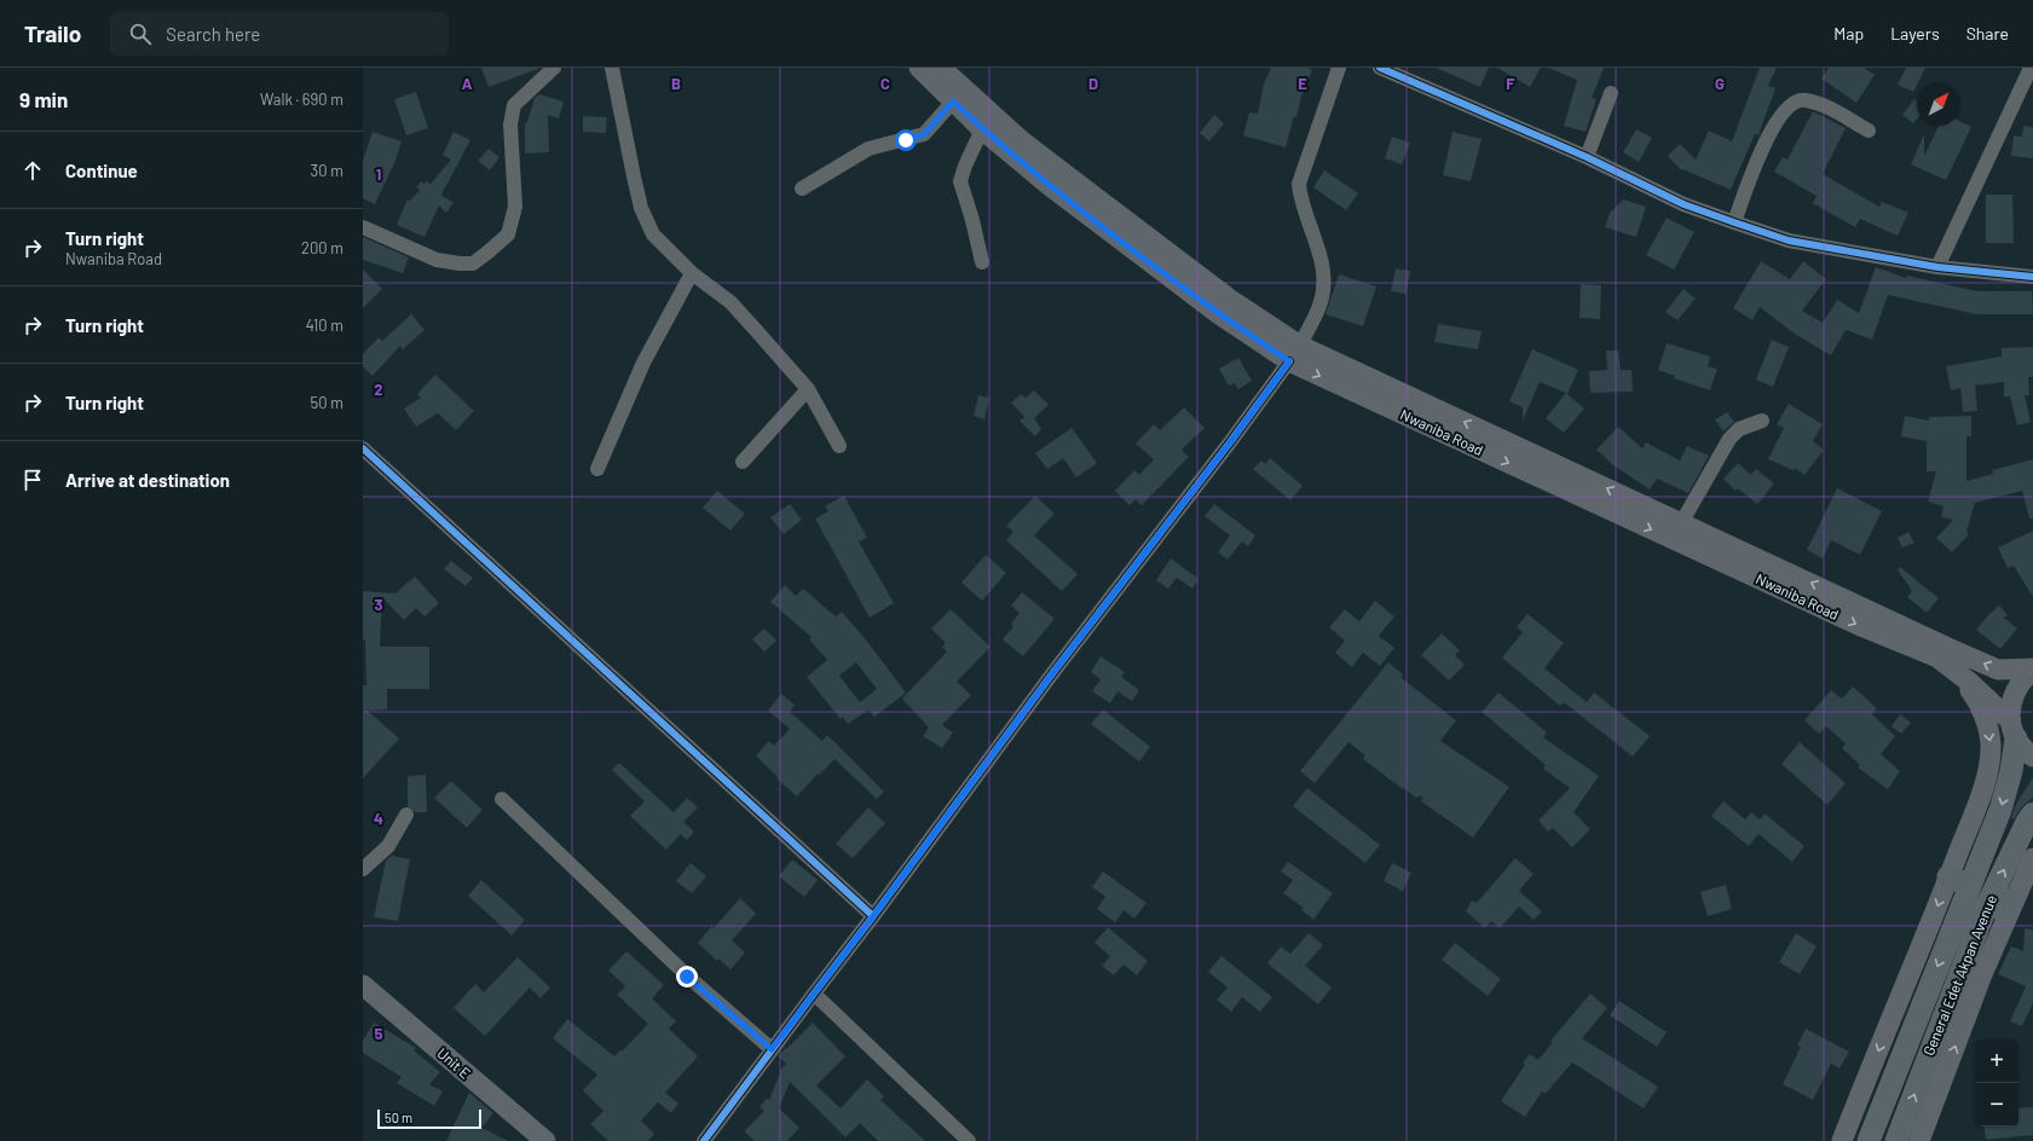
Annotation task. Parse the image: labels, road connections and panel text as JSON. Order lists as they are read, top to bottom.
{
  "streets": {
    "main road": ["Nwaniba Road", "General Edet Akpan Avenue", "Unit E"]
  },
  "scale_bar": "50 m",
  "north": "top right",
  "page": {
    "header": "Trailo",
    "search": "Search here",
    "nav": ["Map", "Layers", "Share"],
    "heading": ["9 min", "Walk · 690 m"],
    "list": [
      ["Continue", "30 m"],
      ["Turn right", "Nwaniba Road", "200 m"],
      ["Turn right", "410 m"],
      ["Turn right", "50 m"],
      "Arrive at destination"
    ],
    "map_buttons": ["+", "−"],
    "scale": "50 m"
  },
  "grid": {
    "columns": [
      "A",
      "B",
      "C",
      "D",
      "E",
      "F",
      "G"
    ],
    "rows": [
      "1",
      "2",
      "3",
      "4",
      "5"
    ]
  }
}
